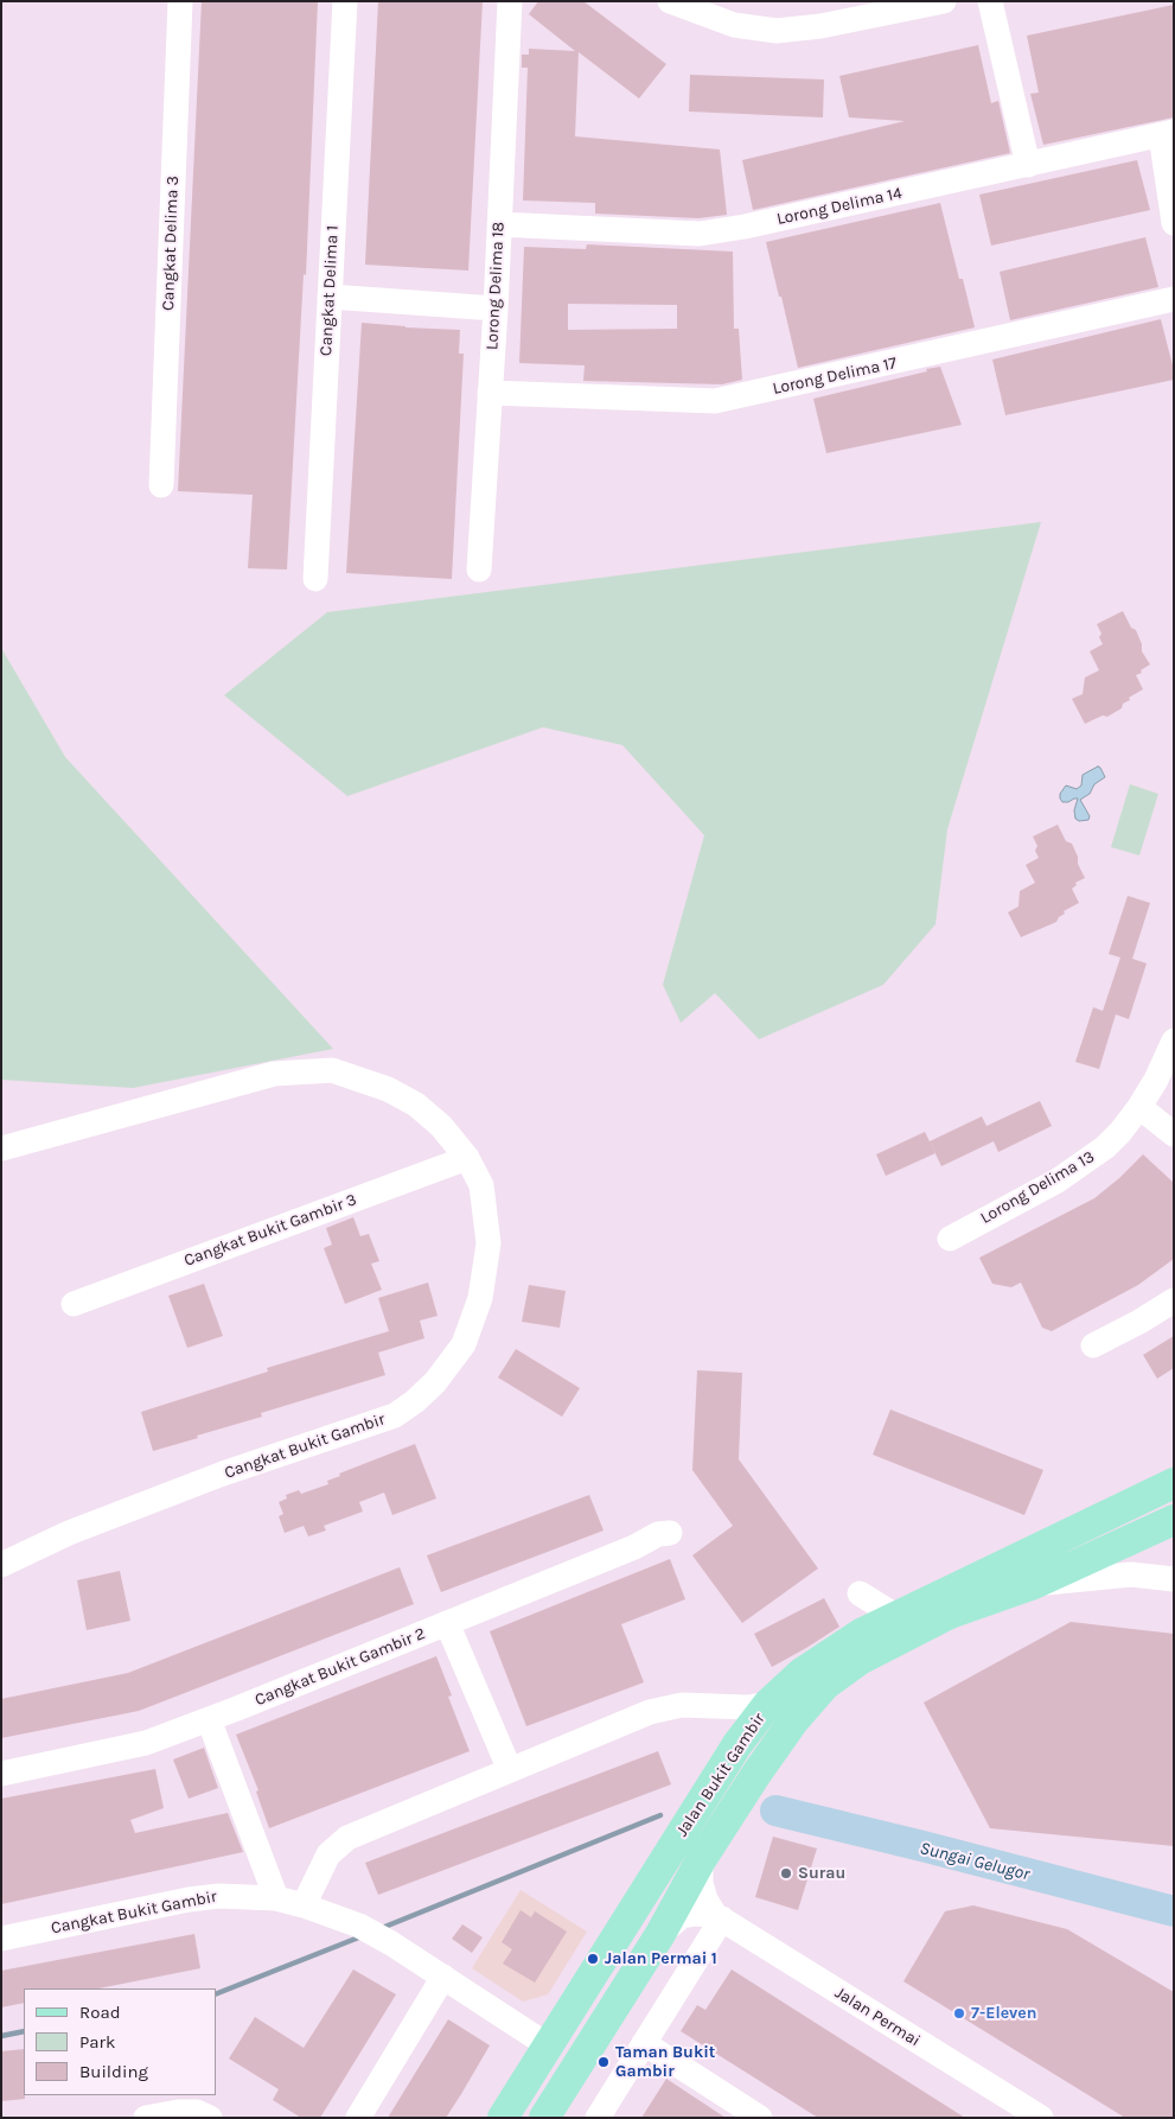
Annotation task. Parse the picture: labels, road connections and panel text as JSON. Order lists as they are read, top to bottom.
{
  "streets": {
    "main road": ["Jalan Bukit Gambir"],
    "street": [
      "Lorong Delima 14",
      "Cangkat Delima 3",
      "Lorong Delima 18",
      "Cangkat Delima 1",
      "Lorong Delima 17",
      "Lorong Delima 13",
      "Cangkat Bukit Gambir 3",
      "Cangkat Bukit Gambir",
      "Cangkat Bukit Gambir 2",
      "Jalan Permai"
    ]
  },
  "crossings": [
    ["Lorong Delima 14", "Lorong Delima 18"],
    ["Lorong Delima 18", "Lorong Delima 17"],
    ["Cangkat Bukit Gambir 3", "Cangkat Bukit Gambir"],
    ["Cangkat Bukit Gambir", "Jalan Bukit Gambir"]
  ],
  "water": ["Sungai Gelugor"],
  "places": [
    "Surau",
    "Jalan Permai 1",
    "7-Eleven",
    "Taman Bukit Gambir"
  ],
  "legend": ["Road", "Park", "Building"]
}
